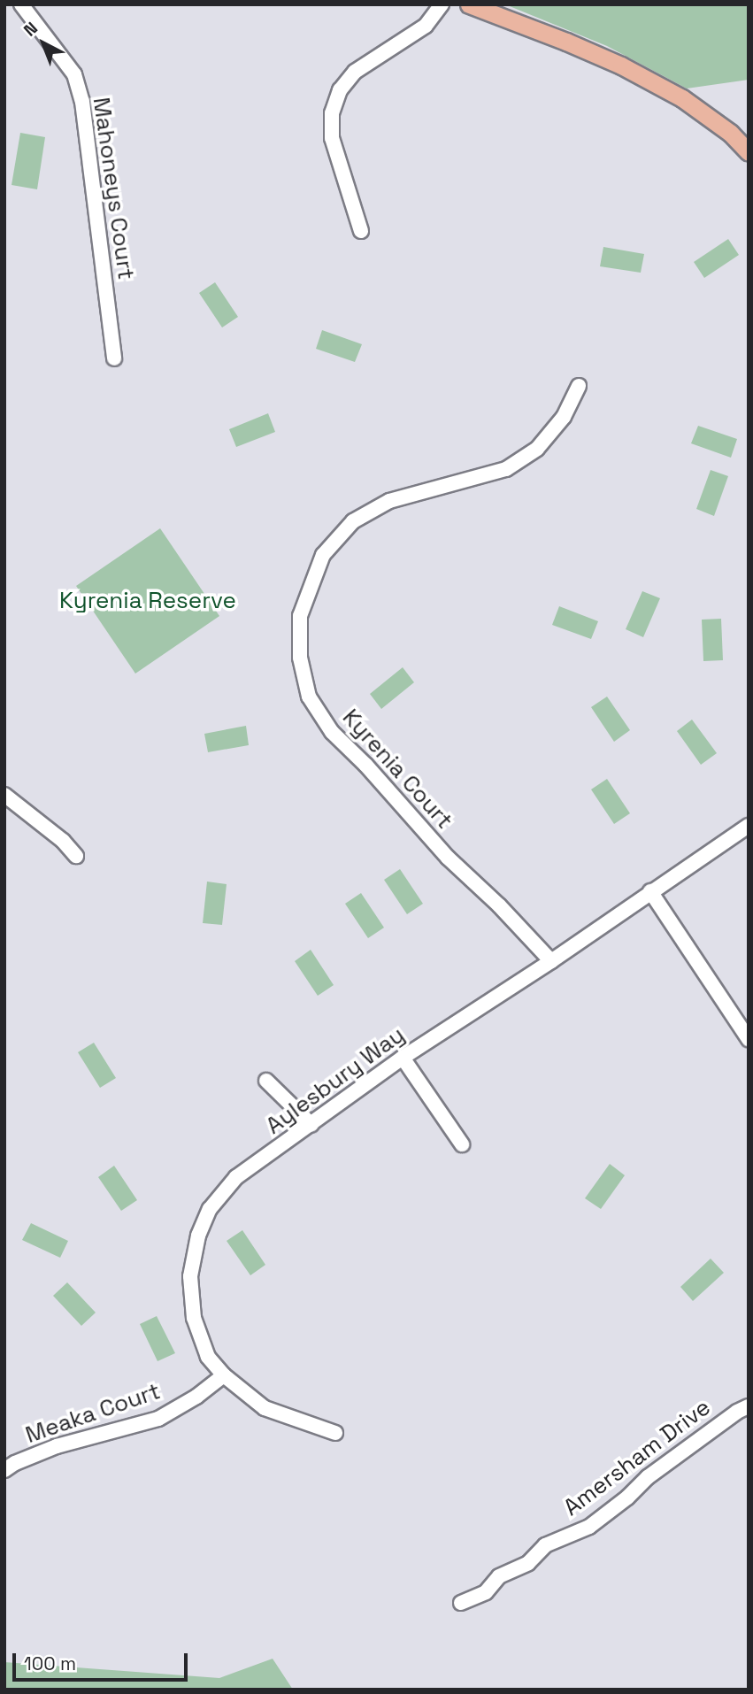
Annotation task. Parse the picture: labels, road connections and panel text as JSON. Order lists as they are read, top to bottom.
{
  "streets": {
    "street": [
      "Mahoneys Court",
      "Kyrenia Court",
      "Aylesbury Way",
      "Meaka Court",
      "Amersham Drive"
    ]
  },
  "crossings": [
    ["Kyrenia Court", "Aylesbury Way"],
    ["Aylesbury Way", "Meaka Court"]
  ],
  "parks": ["Kyrenia Reserve"],
  "scale_bar": "100 m",
  "north": "top left"
}
